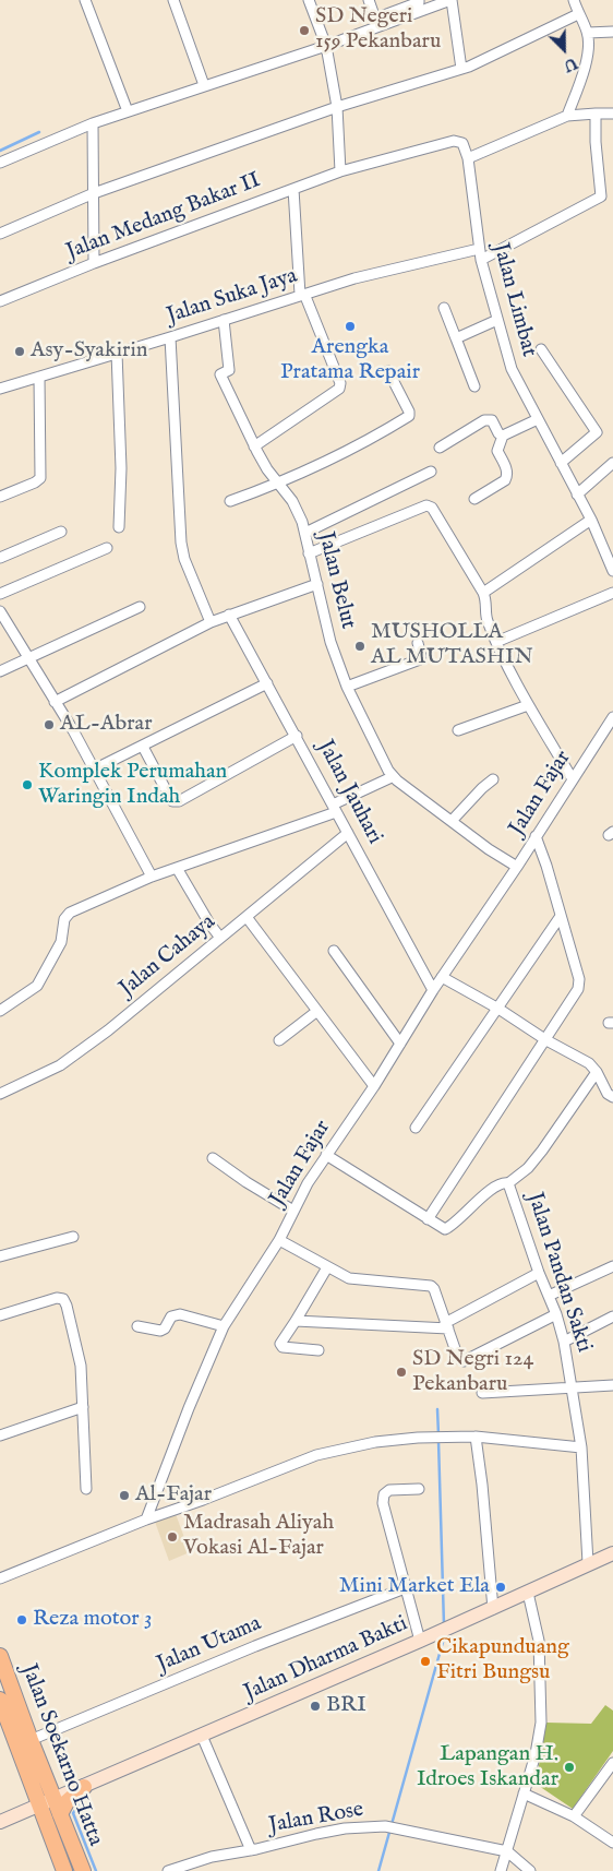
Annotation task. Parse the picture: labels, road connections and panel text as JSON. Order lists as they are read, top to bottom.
{
  "streets": {
    "main road": ["Jalan Dharma Bakti", "Jalan Soekarno Hatta"],
    "street": [
      "Jalan Medang Bakar II",
      "Jalan Suka Jaya",
      "Jalan Limbat",
      "Jalan Belut",
      "Jalan Jauhari",
      "Jalan Fajar",
      "Jalan Cahaya",
      "Jalan Pandan Sakti",
      "Jalan Utama",
      "Jalan Rose"
    ]
  },
  "crossings": [
    ["Jalan Suka Jaya", "Jalan Limbat"],
    ["Jalan Suka Jaya", "Jalan Belut"],
    ["Jalan Belut", "Jalan Fajar"],
    ["Jalan Jauhari", "Jalan Fajar"],
    ["Jalan Jauhari", "Jalan Cahaya"],
    ["Jalan Fajar", "Jalan Pandan Sakti"],
    ["Jalan Pandan Sakti", "Jalan Dharma Bakti"],
    ["Jalan Utama", "Jalan Soekarno Hatta"],
    ["Jalan Dharma Bakti", "Jalan Soekarno Hatta"]
  ],
  "places": [
    "SD Negeri 159 Pekanbaru",
    "Arengka Pratama Repair",
    "Asy-Syakirin",
    "MUSHOLLA AL MUTASHIN",
    "AL-Abrar",
    "Komplek Perumahan Waringin Indah",
    "SD Negri 124 Pekanbaru",
    "Al-Fajar",
    "Madrasah Aliyah Vokasi Al-Fajar",
    "Mini Market Ela",
    "Reza motor 3",
    "Cikapunduang Fitri Bungsu",
    "BRI",
    "Lapangan H. Idroes Iskandar"
  ],
  "north": "bottom right"
}
